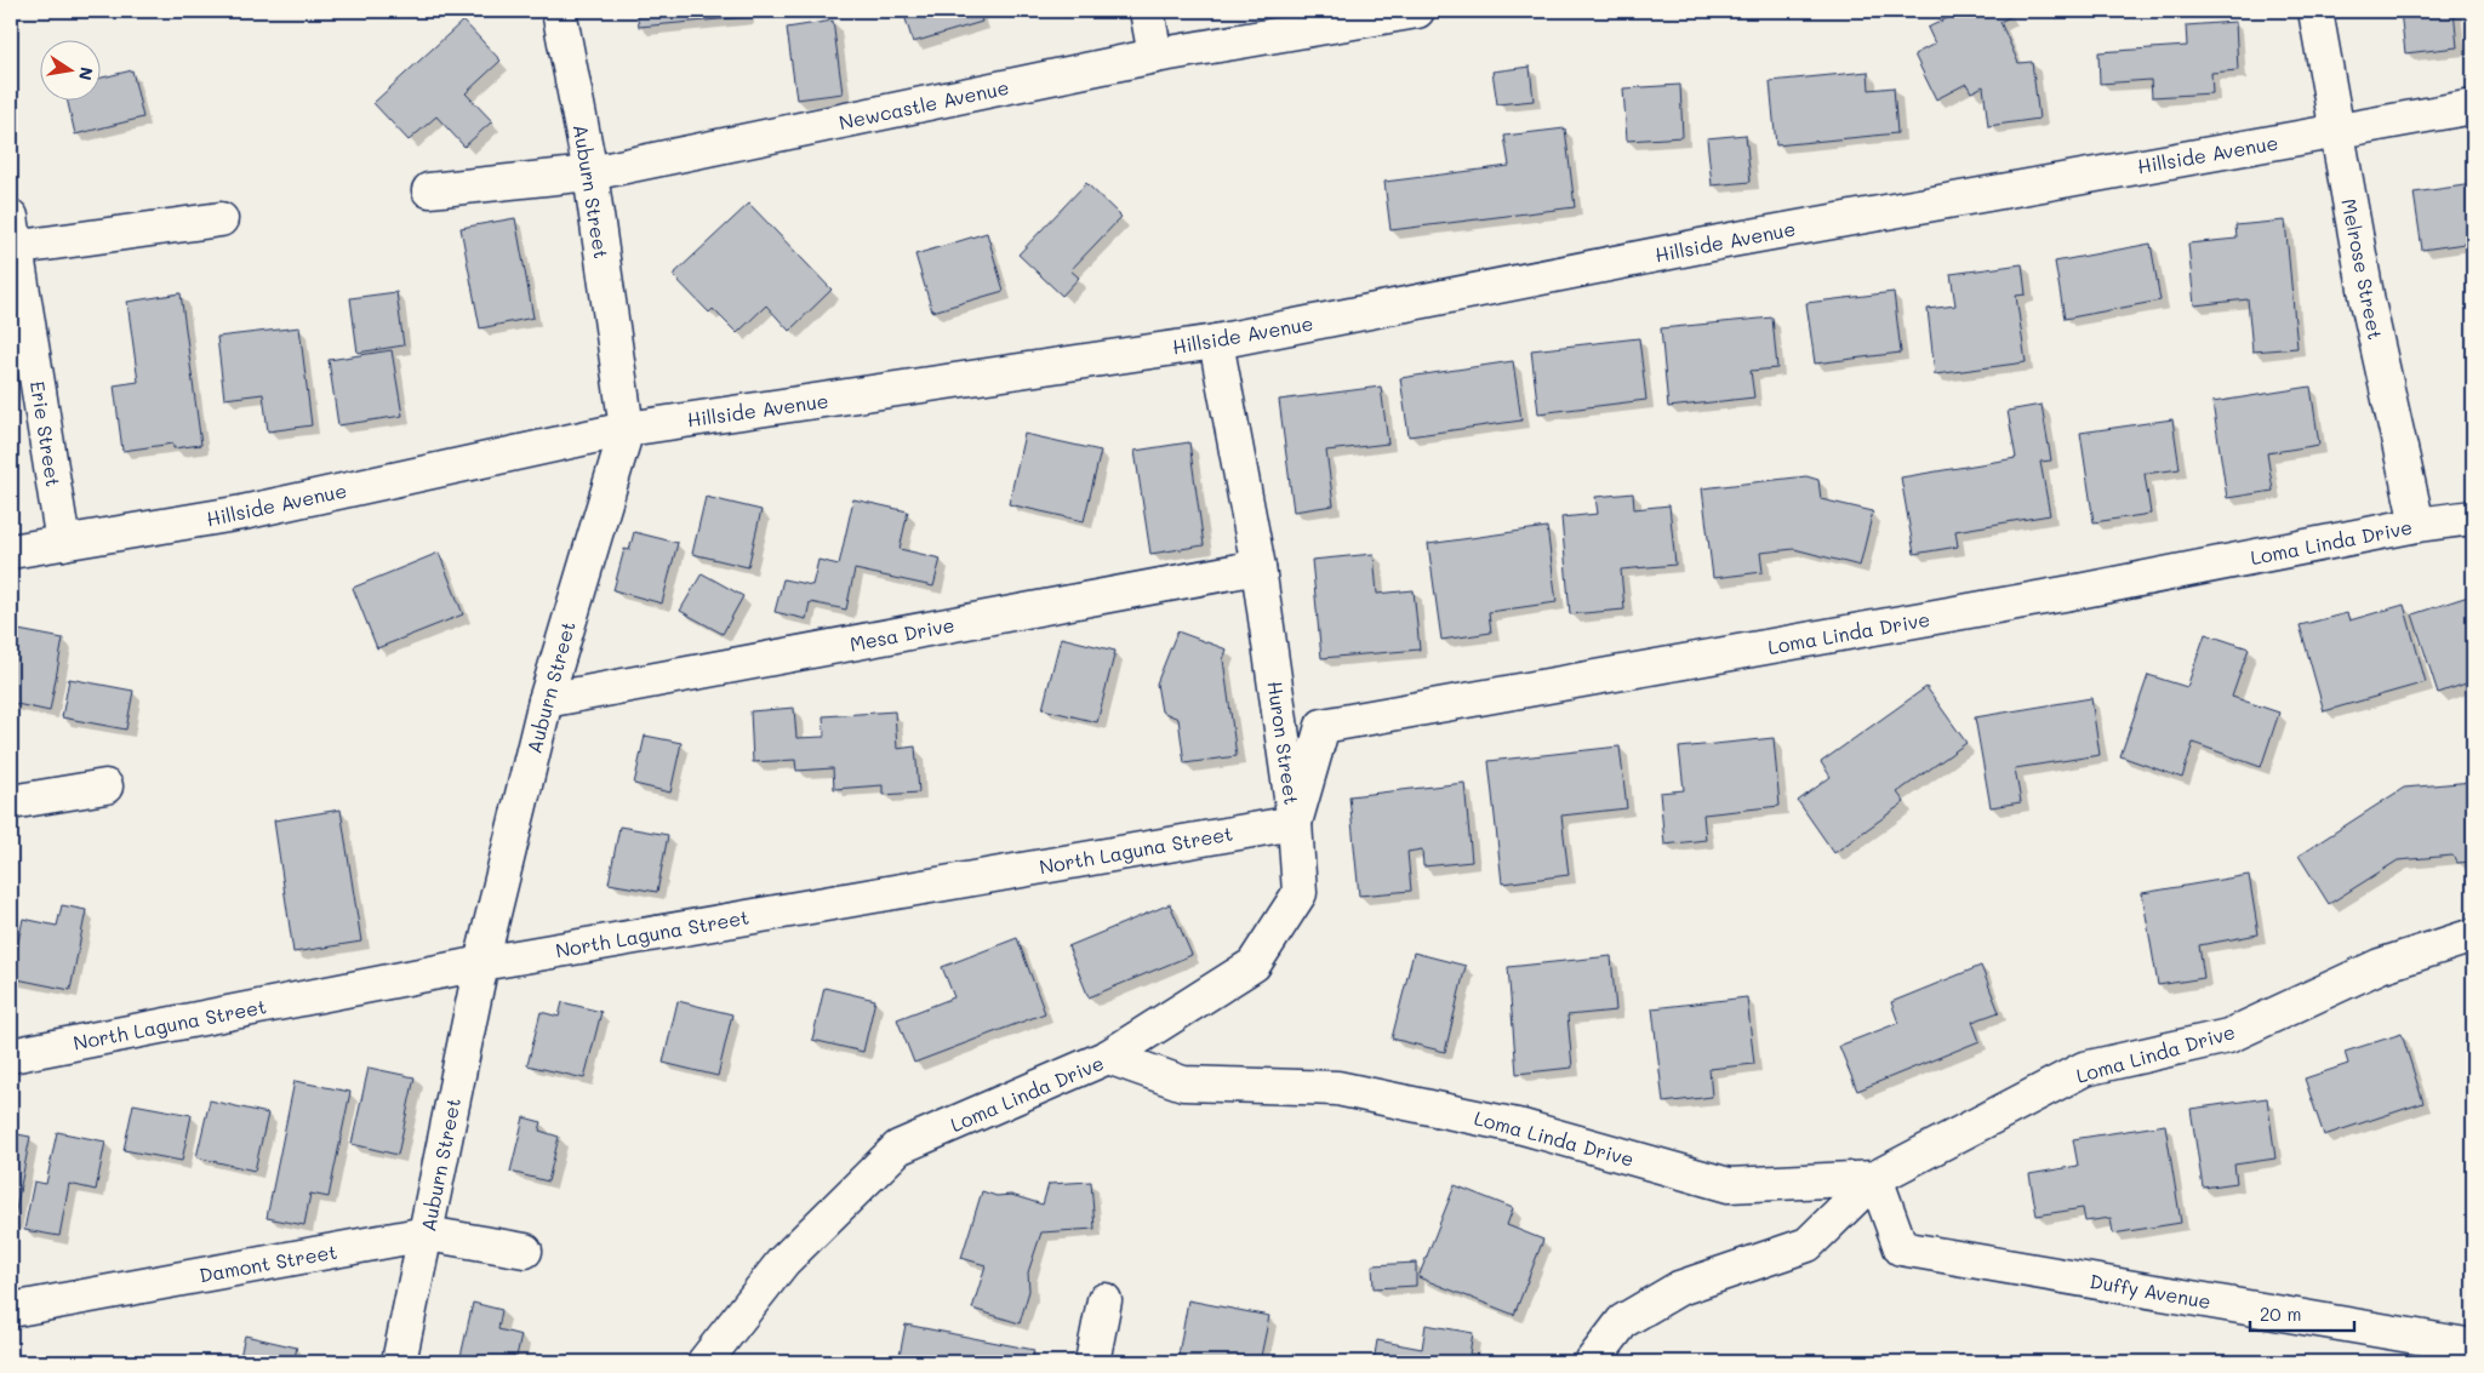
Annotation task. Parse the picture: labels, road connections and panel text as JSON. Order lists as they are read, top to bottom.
{
  "streets": {
    "street": [
      "Newcastle Avenue",
      "Hillside Avenue",
      "Auburn Street",
      "Melrose Street",
      "Erie Street",
      "Loma Linda Drive",
      "Mesa Drive",
      "Huron Street",
      "North Laguna Street",
      "Damont Street",
      "Duffy Avenue"
    ]
  },
  "crossings": [
    ["Newcastle Avenue", "Auburn Street"],
    ["Hillside Avenue", "Auburn Street"],
    ["Hillside Avenue", "Melrose Street"],
    ["Hillside Avenue", "Erie Street"],
    ["Hillside Avenue", "Huron Street"],
    ["Auburn Street", "Mesa Drive"],
    ["Auburn Street", "North Laguna Street"],
    ["Auburn Street", "Damont Street"],
    ["Melrose Street", "Loma Linda Drive"],
    ["Loma Linda Drive", "Huron Street"],
    ["Loma Linda Drive", "North Laguna Street"],
    ["Loma Linda Drive", "Duffy Avenue"],
    ["Mesa Drive", "Huron Street"],
    ["Huron Street", "North Laguna Street"]
  ],
  "scale_bar": "20 m",
  "north": "right"
}
